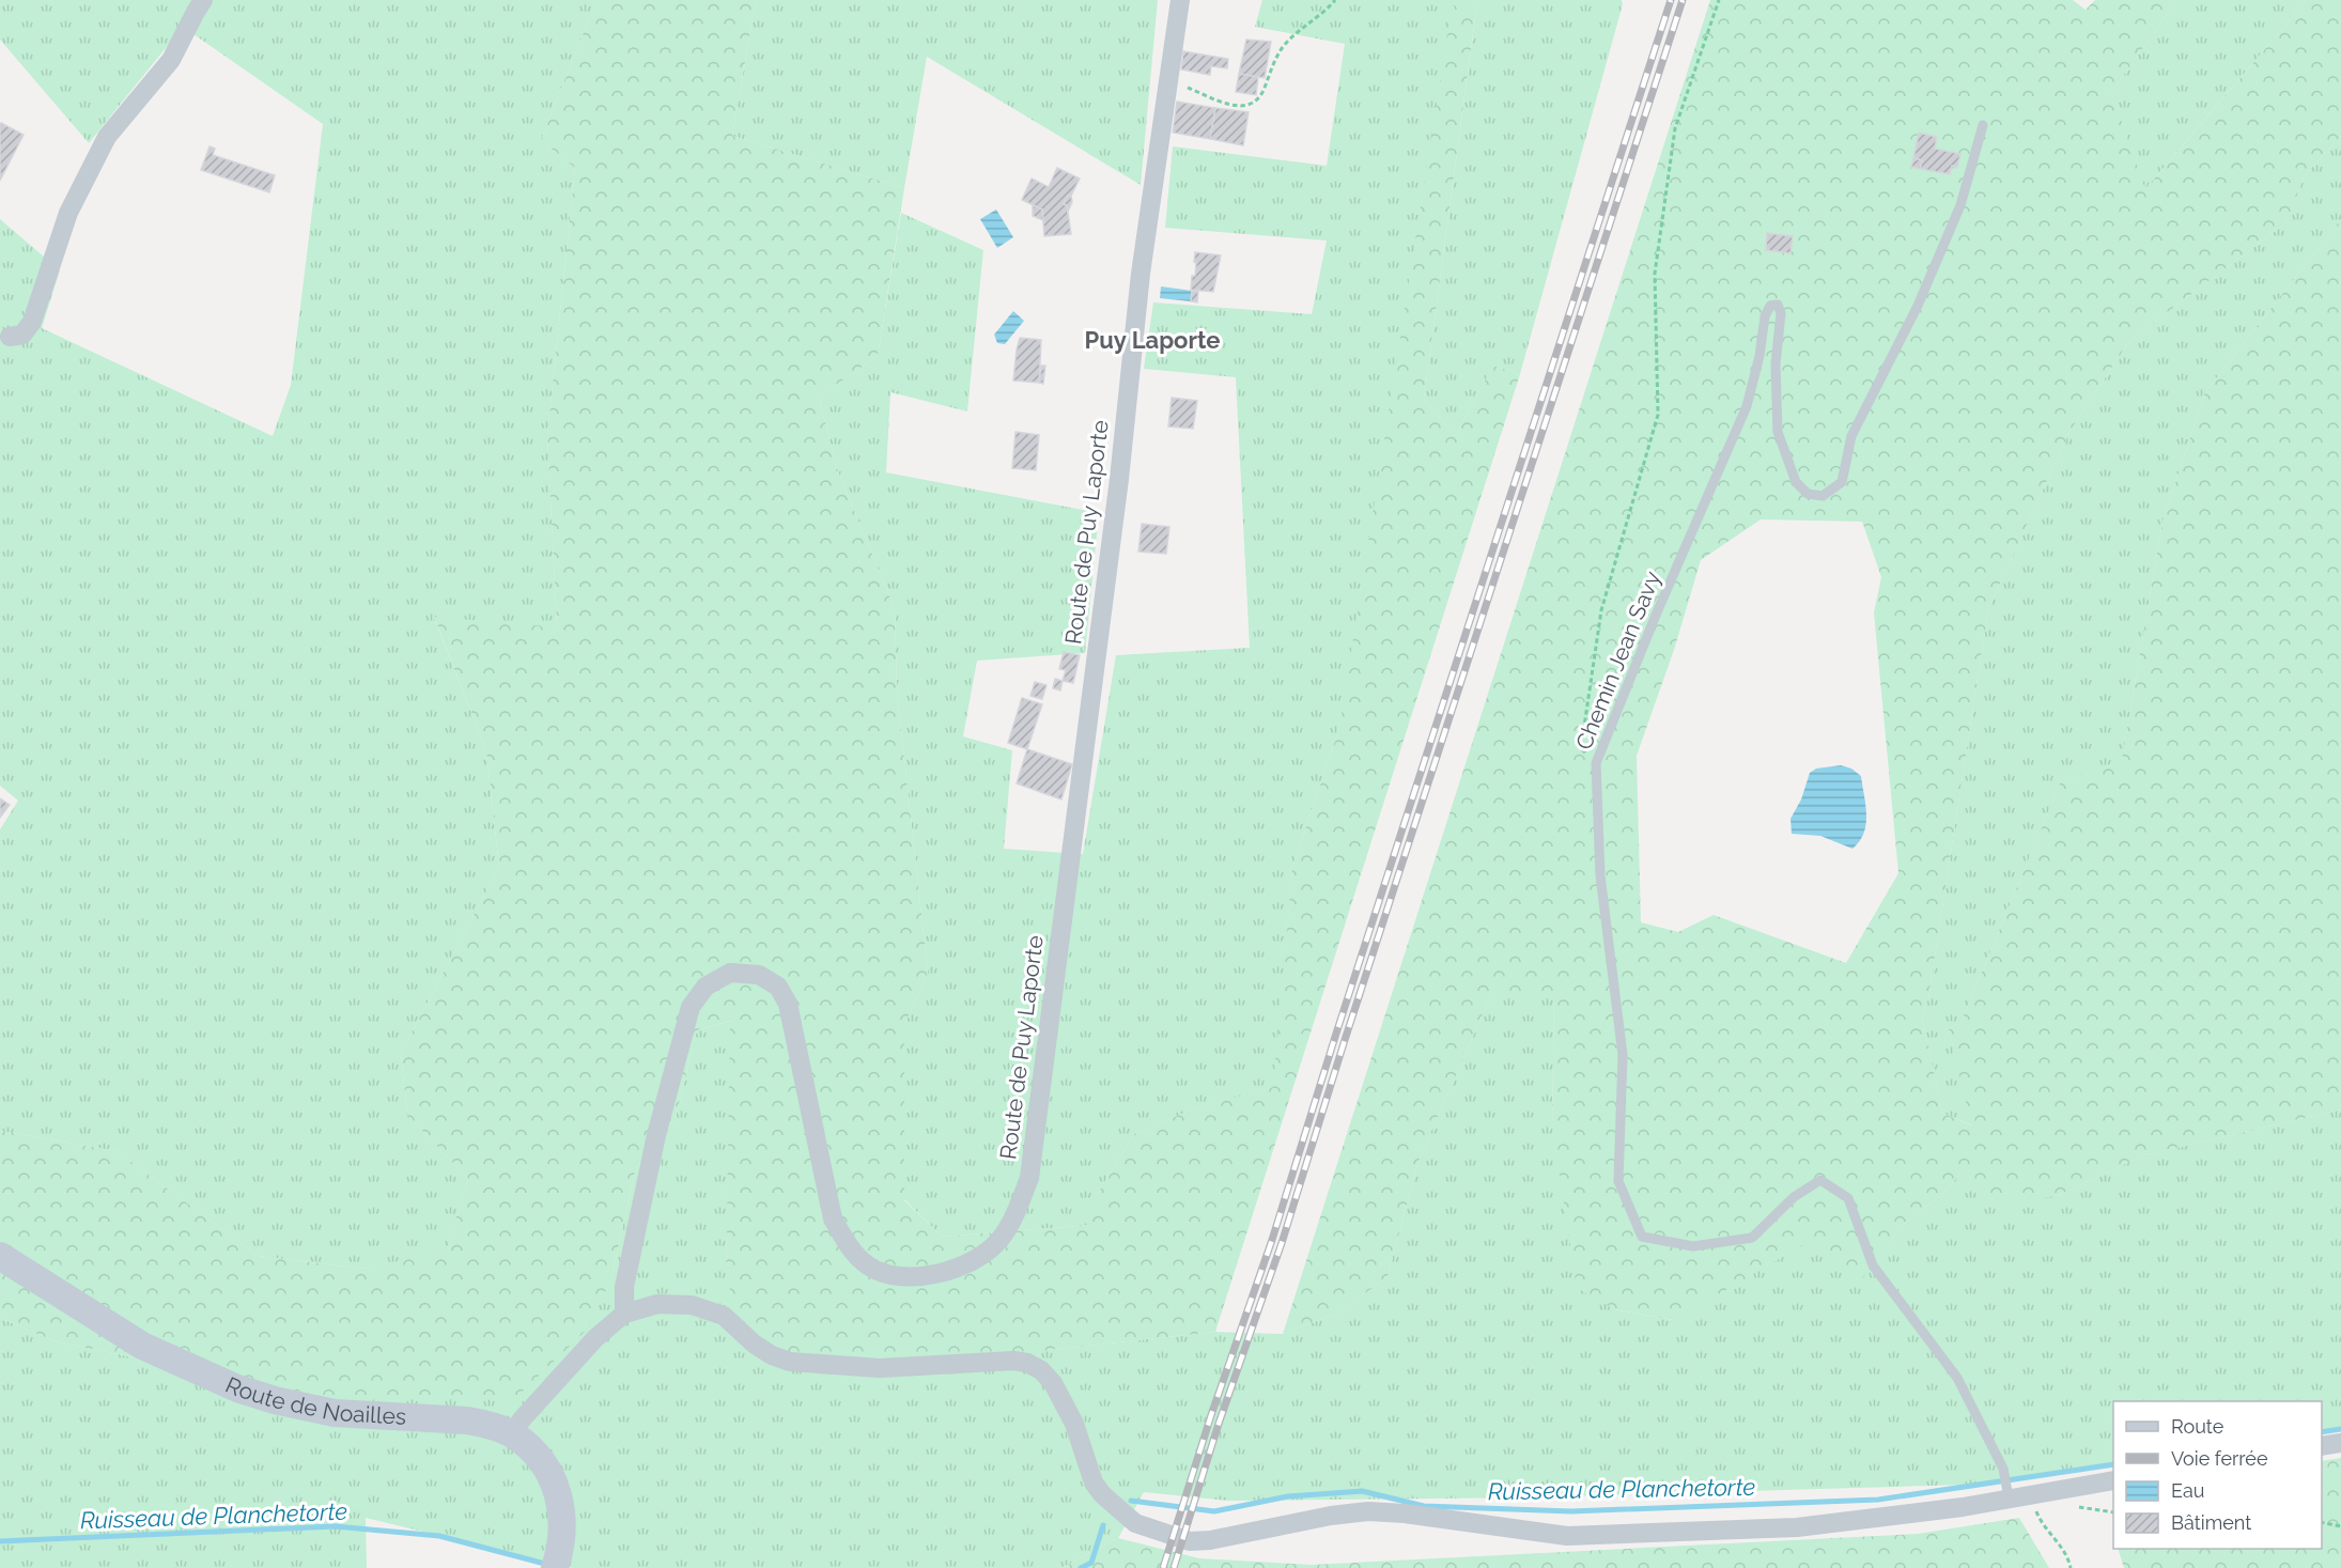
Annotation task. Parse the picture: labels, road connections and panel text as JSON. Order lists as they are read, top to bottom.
{
  "streets": {
    "main road": ["Route de Noailles"],
    "street": ["Route de Puy Laporte"],
    "lane": ["Chemin Jean Savy"]
  },
  "districts": ["Puy Laporte"],
  "water": ["Ruisseau de Planchetorte"],
  "legend": [
    "Route",
    "Voie ferrée",
    "Eau",
    "Bâtiment"
  ]
}
